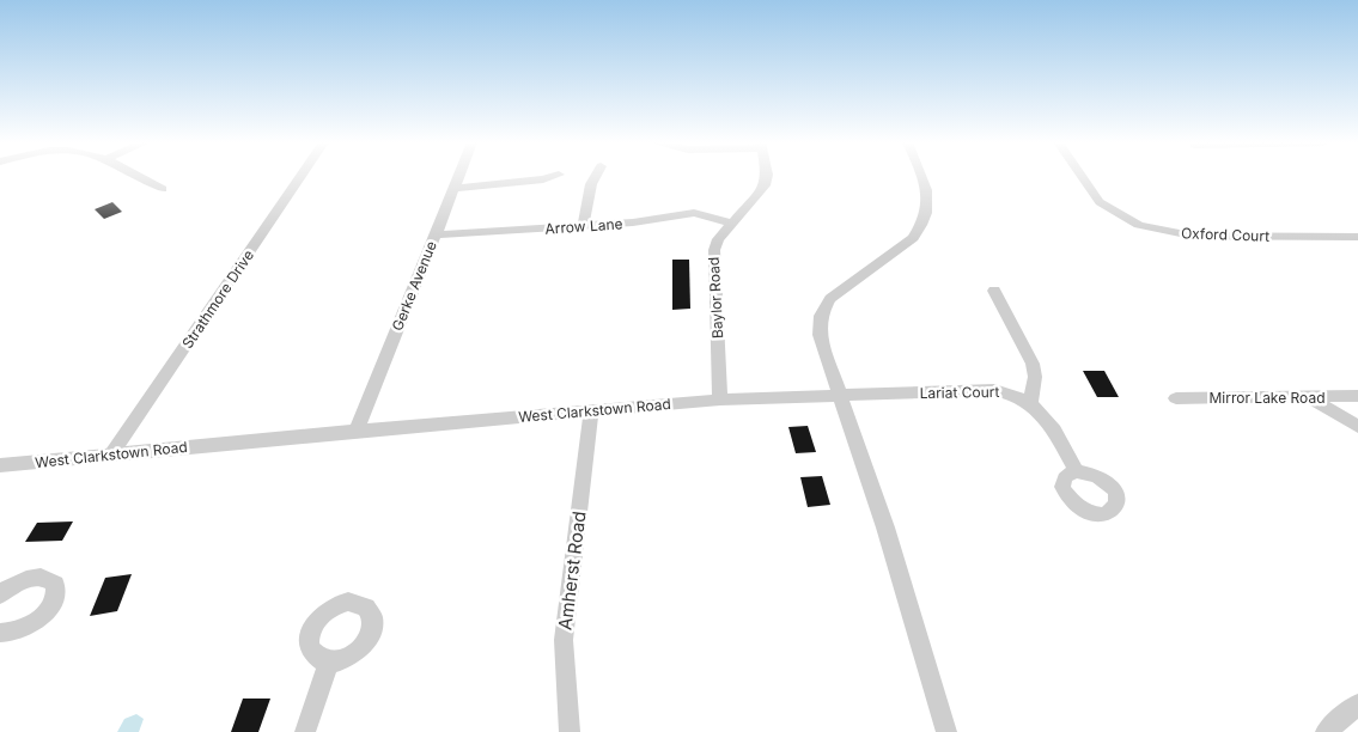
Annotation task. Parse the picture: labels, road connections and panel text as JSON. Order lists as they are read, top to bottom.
{
  "streets": {
    "street": [
      "Arrow Lane",
      "Oxford Court",
      "Gerke Avenue",
      "Baylor Road",
      "Strathmore Drive",
      "Lariat Court",
      "Mirror Lake Road",
      "West Clarkstown Road",
      "Amherst Road"
    ]
  },
  "crossings": [
    ["Arrow Lane", "Gerke Avenue"],
    ["Arrow Lane", "Baylor Road"],
    ["Gerke Avenue", "West Clarkstown Road"],
    ["Baylor Road", "West Clarkstown Road"],
    ["Strathmore Drive", "West Clarkstown Road"],
    ["Lariat Court", "West Clarkstown Road"],
    ["West Clarkstown Road", "Amherst Road"]
  ]
}
